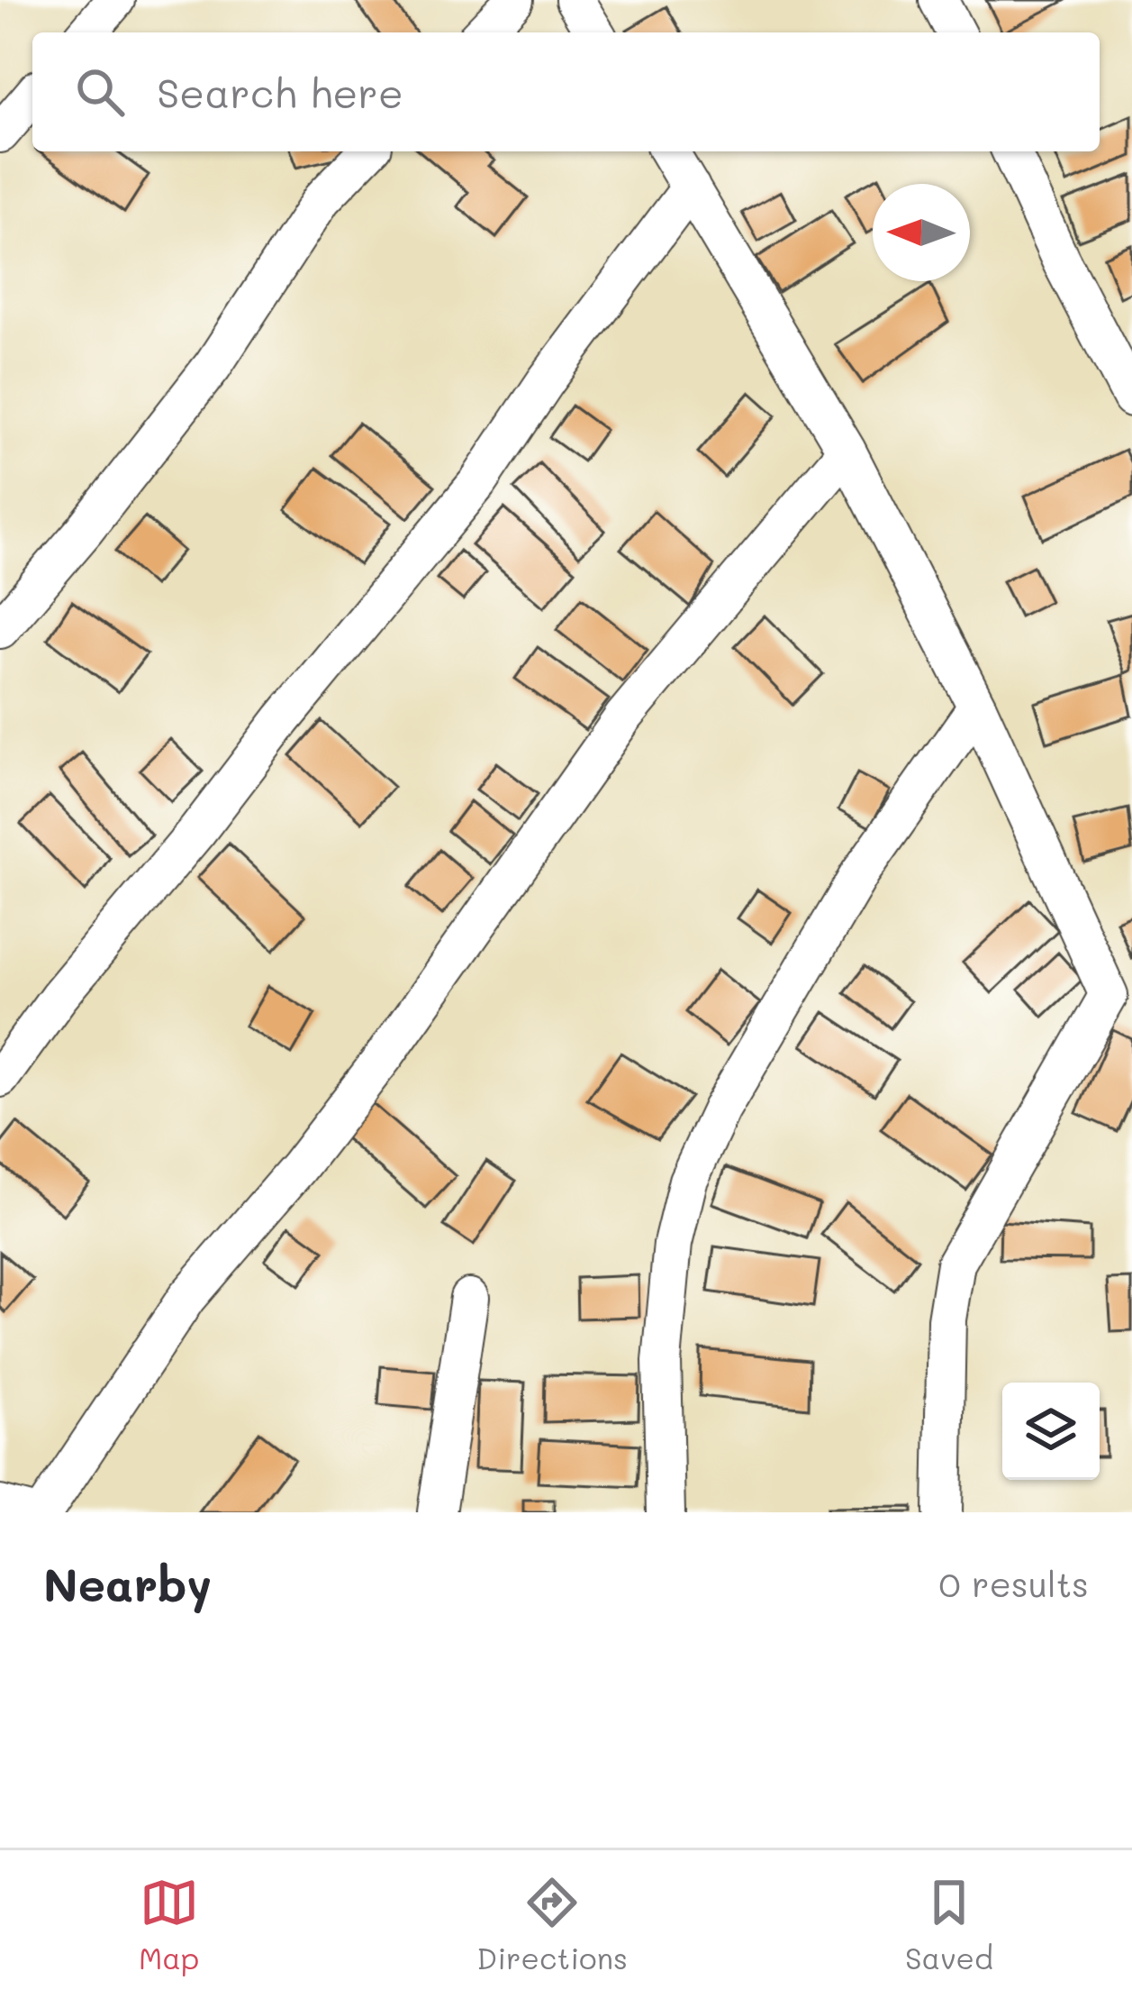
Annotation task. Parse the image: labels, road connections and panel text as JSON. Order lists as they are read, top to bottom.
{
  "north": "left",
  "page": {
    "search": "Search here",
    "heading": ["Nearby", "0 results"],
    "nav": ["Map", "Directions", "Saved"]
  }
}
